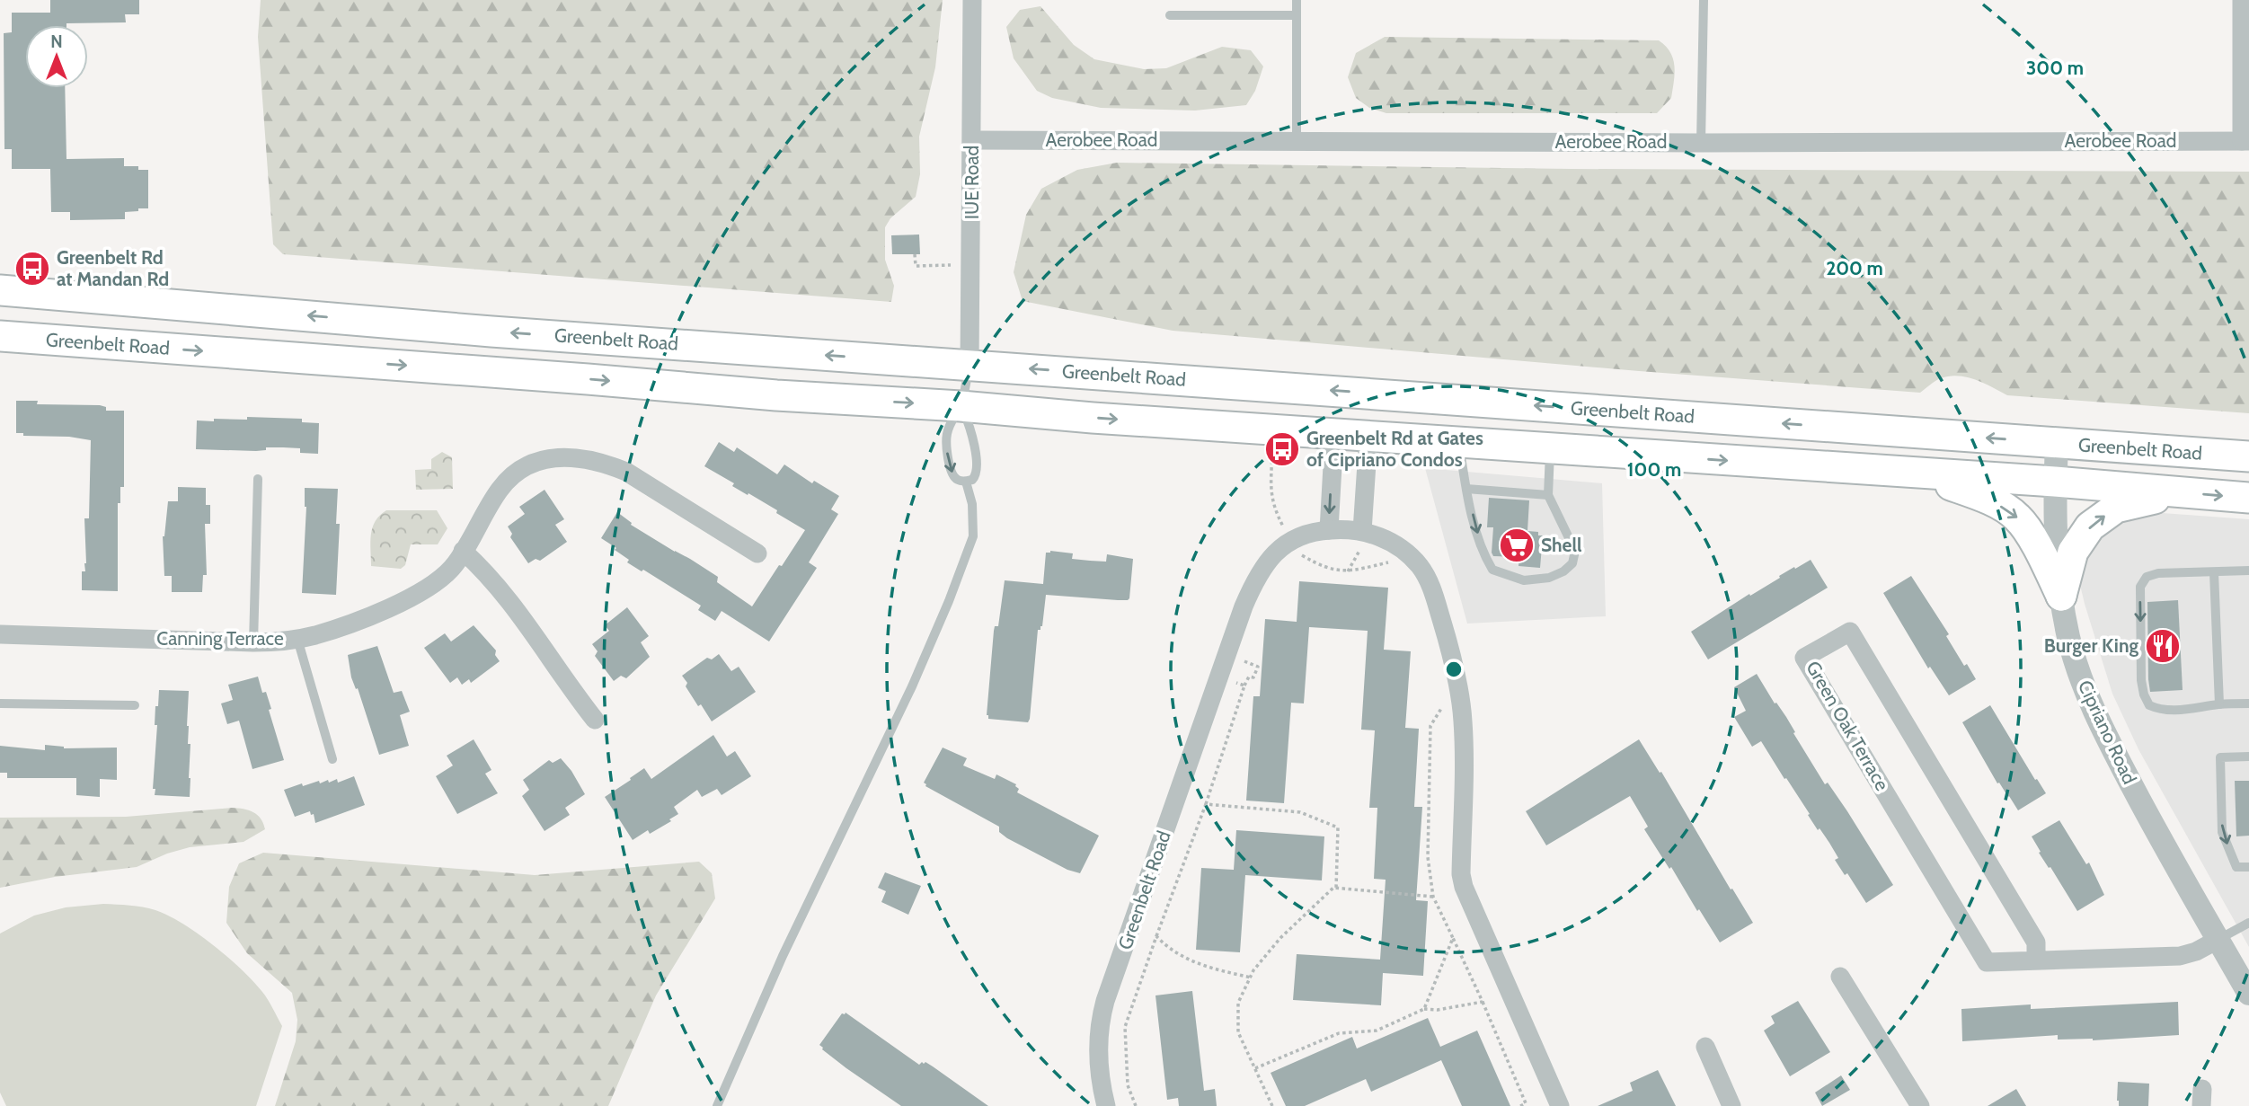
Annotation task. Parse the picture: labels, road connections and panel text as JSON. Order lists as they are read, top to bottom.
{
  "streets": {
    "main road": ["Greenbelt Road"],
    "street": [
      "Aerobee Road",
      "IUE Road",
      "Canning Terrace",
      "Green Oak Terrace",
      "Cipriano Road"
    ]
  },
  "crossings": [
    ["Aerobee Road", "IUE Road"],
    ["IUE Road", "Greenbelt Road"],
    ["Greenbelt Road", "Cipriano Road"],
    ["Green Oak Terrace", "Cipriano Road"]
  ],
  "places": {
    "bus stop": ["Greenbelt Rd at Mandan Rd", "Greenbelt Rd at Gates of Cipriano Condos"],
    "supermarket": ["Shell"],
    "restaurant": ["Burger King"]
  },
  "north": "top",
  "rings": ["300 m", "200 m", "100 m"]
}
